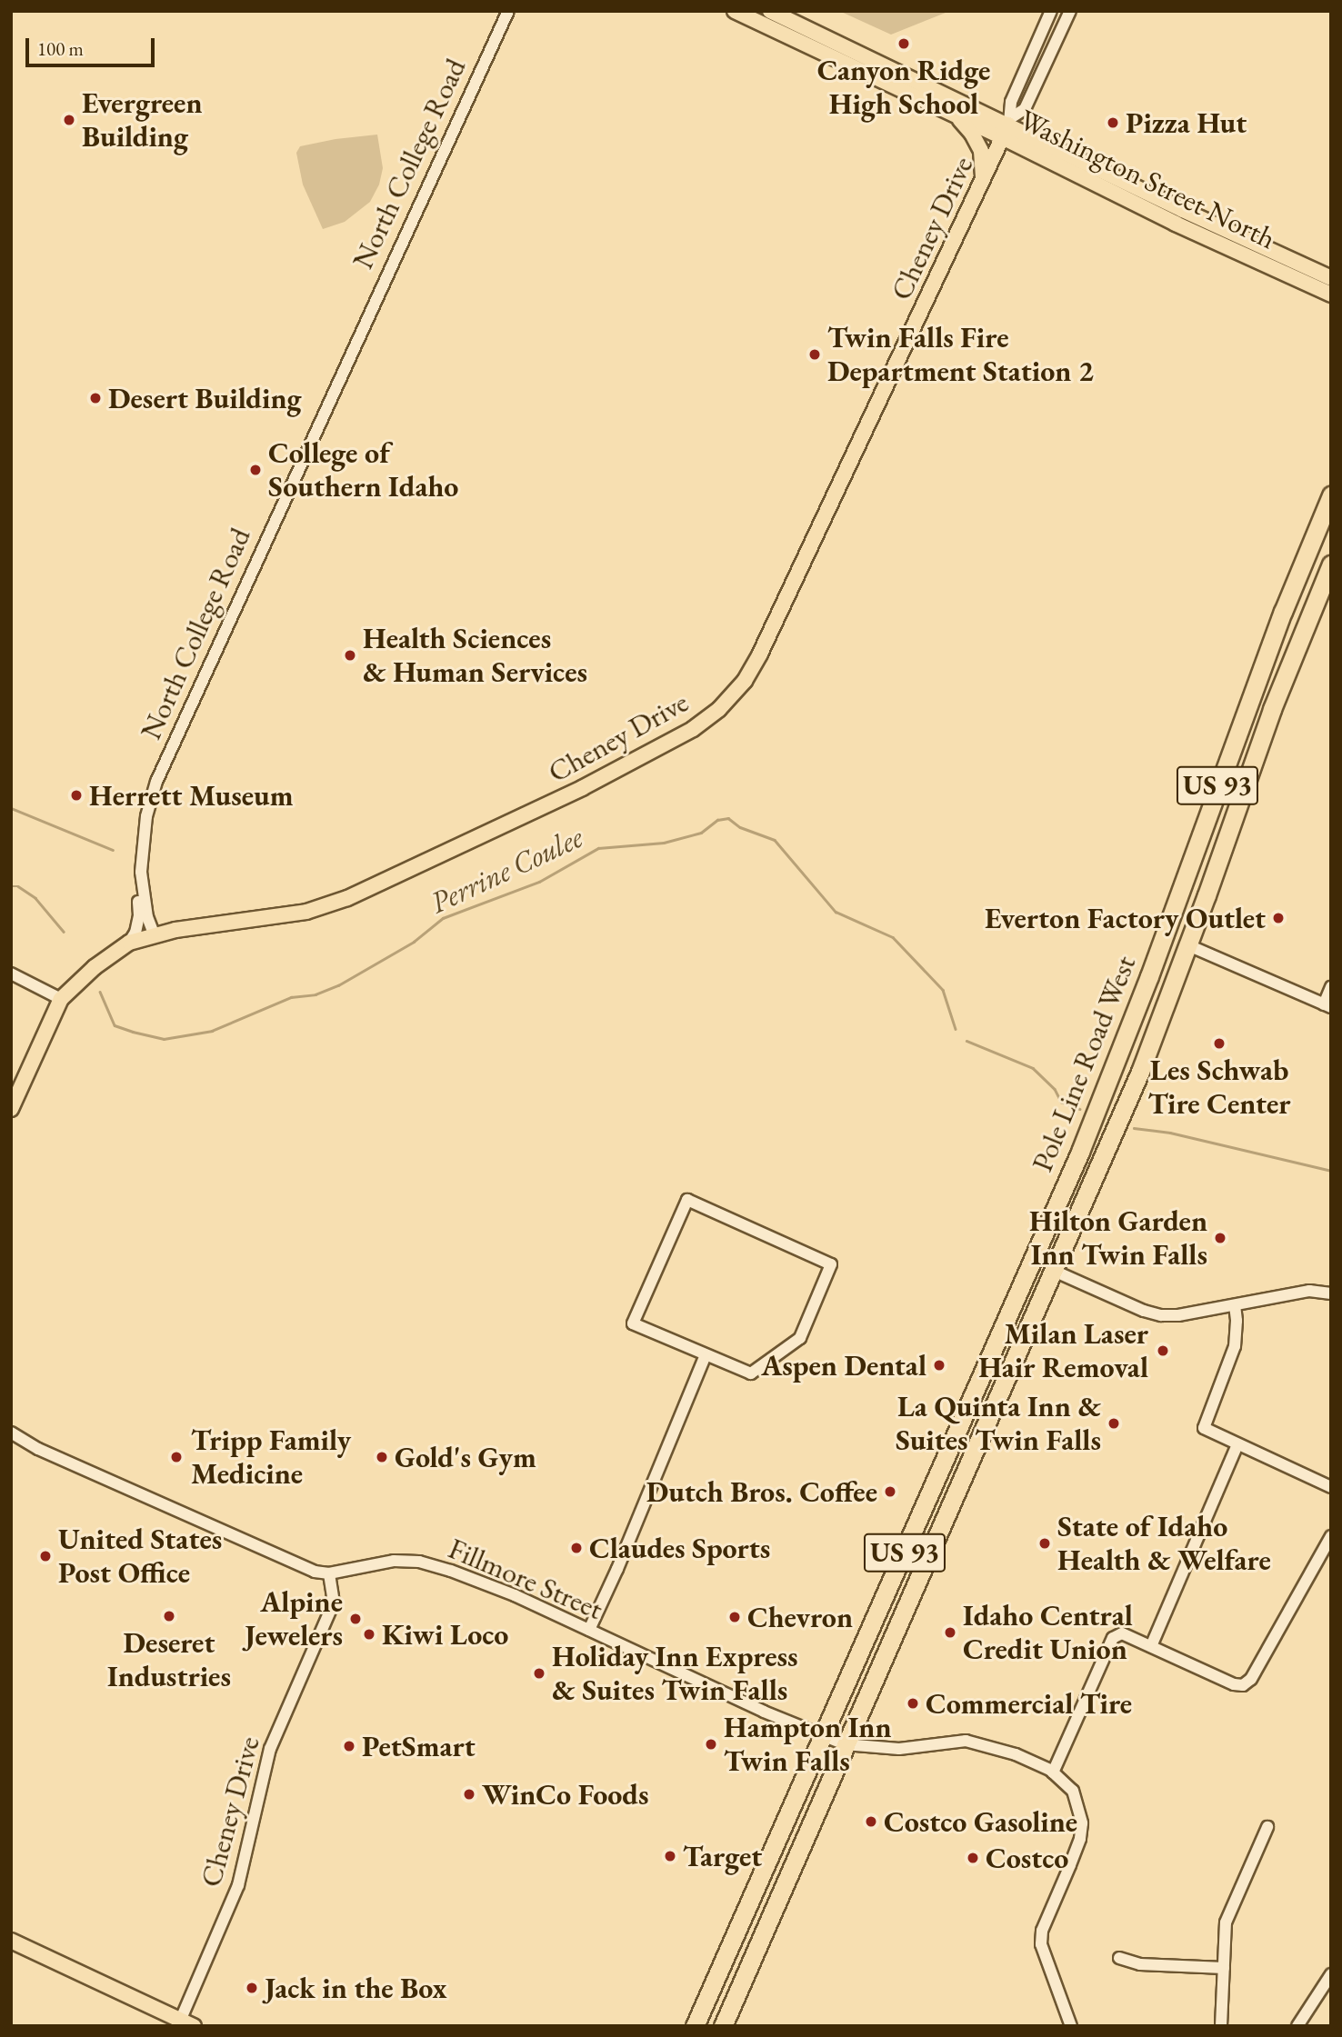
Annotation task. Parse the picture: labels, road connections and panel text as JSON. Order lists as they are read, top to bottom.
{
  "streets": {
    "highway": ["US 93", "Pole Line Road West"],
    "main road": ["Washington Street North", "Cheney Drive"],
    "street": ["North College Road", "Fillmore Street"]
  },
  "crossings": [
    ["North College Road", "Cheney Drive"],
    ["Washington Street North", "Cheney Drive"],
    ["Cheney Drive", "Fillmore Street"],
    ["Pole Line Road West", "Fillmore Street"]
  ],
  "water": ["Perrine Coulee"],
  "places": [
    "Canyon Ridge High School",
    "Evergreen Building",
    "Pizza Hut",
    "Twin Falls Fire Department Station 2",
    "Desert Building",
    "College of Southern Idaho",
    "Health Sciences & Human Services",
    "Herrett Museum",
    "Everton Factory Outlet",
    "Les Schwab Tire Center",
    "Hilton Garden Inn Twin Falls",
    "Milan Laser Hair Removal",
    "Aspen Dental",
    "La Quinta Inn & Suites Twin Falls",
    "Tripp Family Medicine",
    "Gold's Gym",
    "Dutch Bros. Coffee",
    "State of Idaho Health & Welfare",
    "Claudes Sports",
    "United States Post Office",
    "Deseret Industries",
    "Chevron",
    "Alpine Jewelers",
    "Idaho Central Credit Union",
    "Kiwi Loco",
    "Holiday Inn Express & Suites Twin Falls",
    "Commercial Tire",
    "Hampton Inn Twin Falls",
    "PetSmart",
    "WinCo Foods",
    "Costco Gasoline",
    "Target",
    "Costco",
    "Jack in the Box"
  ],
  "scale_bar": "100 m"
}
